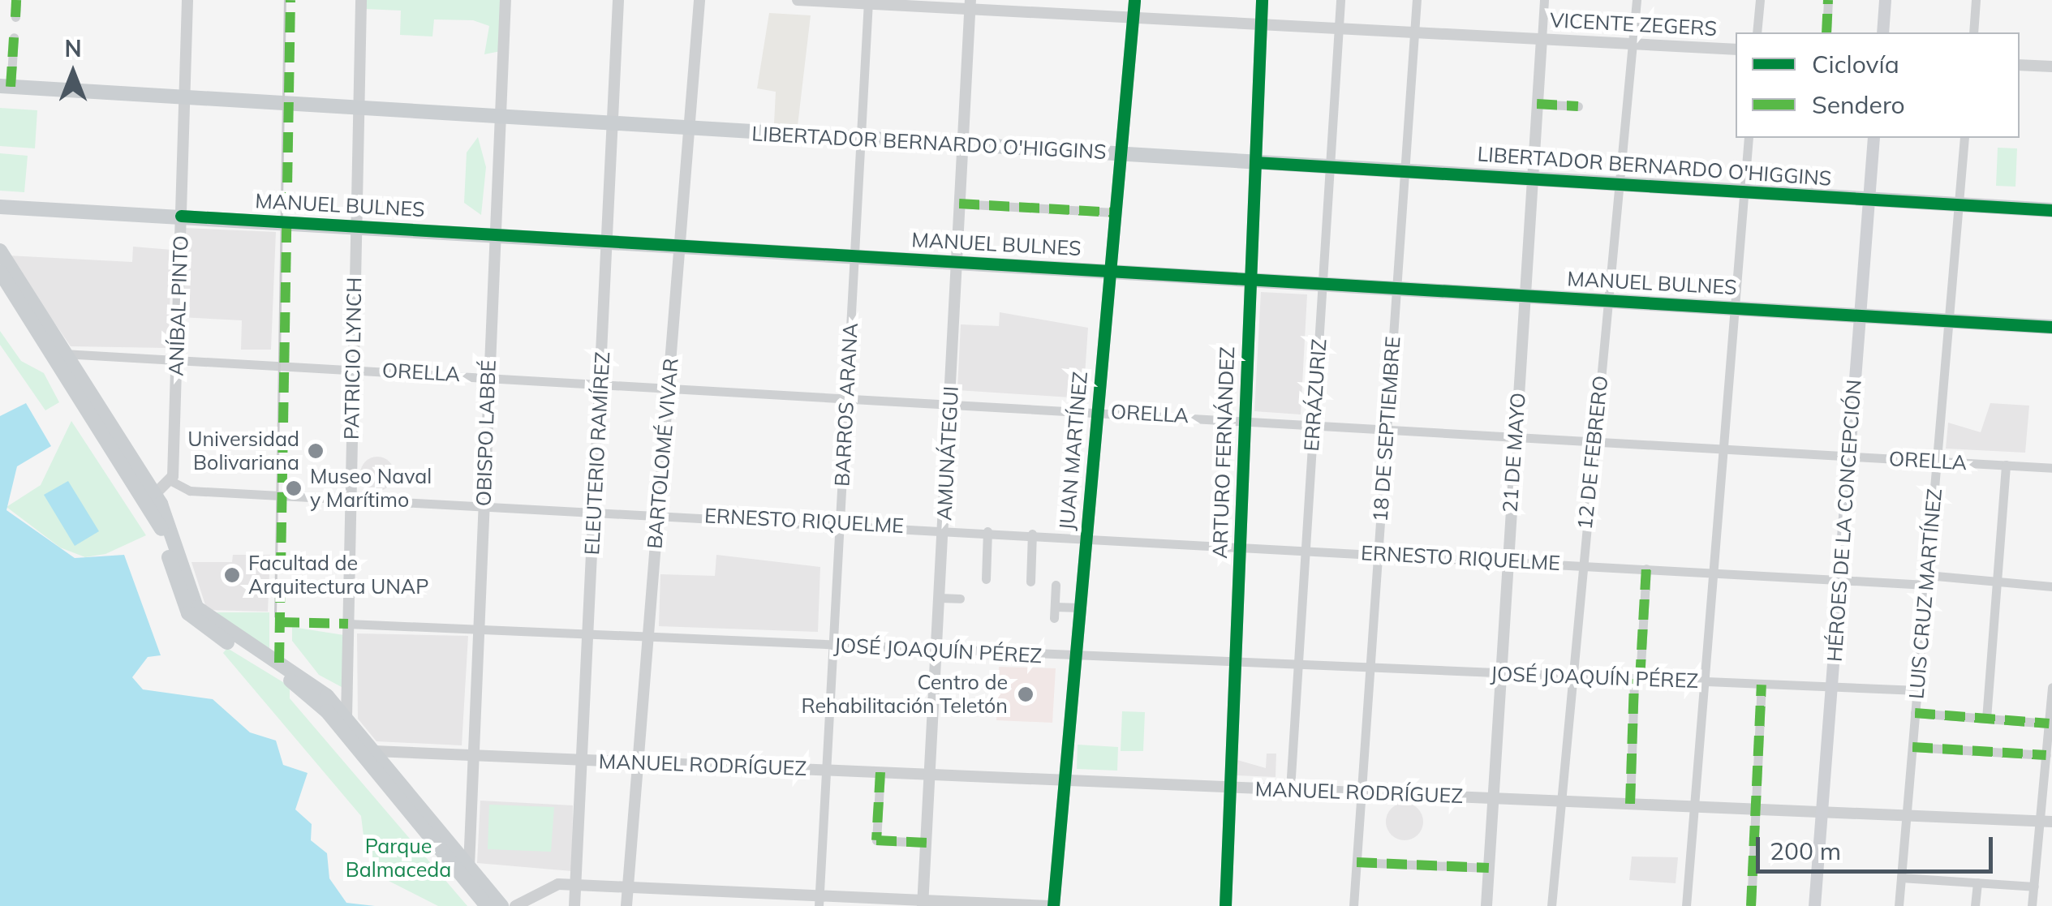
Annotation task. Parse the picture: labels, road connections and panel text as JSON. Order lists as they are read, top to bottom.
{
  "streets": {
    "main road": [
      "LIBERTADOR BERNARDO O'HIGGINS",
      "MANUEL BULNES",
      "JUAN MARTÍNEZ",
      "ARTURO FERNÁNDEZ",
      "HÉROES DE LA CONCEPCIÓN"
    ],
    "street": [
      "VICENTE ZEGERS",
      "ANÍBAL PINTO",
      "PATRICIO LYNCH",
      "ORELLA",
      "ERRÁZURIZ",
      "BARROS ARANA",
      "18 DE SEPTIEMBRE",
      "OBISPO LABBÉ",
      "21 DE MAYO",
      "12 DE FEBRERO",
      "ELEUTERIO RAMÍREZ",
      "BARTOLOMÉ VIVAR",
      "AMUNÁTEGUI",
      "ERNESTO RIQUELME",
      "LUIS CRUZ MARTÍNEZ",
      "JOSÉ JOAQUÍN PÉREZ",
      "MANUEL RODRÍGUEZ"
    ]
  },
  "crossings": [
    ["VICENTE ZEGERS", "ERRÁZURIZ"],
    ["VICENTE ZEGERS", "BARROS ARANA"],
    ["VICENTE ZEGERS", "18 DE SEPTIEMBRE"],
    ["VICENTE ZEGERS", "JUAN MARTÍNEZ"],
    ["VICENTE ZEGERS", "ARTURO FERNÁNDEZ"],
    ["VICENTE ZEGERS", "21 DE MAYO"],
    ["VICENTE ZEGERS", "12 DE FEBRERO"],
    ["VICENTE ZEGERS", "AMUNÁTEGUI"],
    ["LIBERTADOR BERNARDO O'HIGGINS", "ANÍBAL PINTO"],
    ["LIBERTADOR BERNARDO O'HIGGINS", "PATRICIO LYNCH"],
    ["LIBERTADOR BERNARDO O'HIGGINS", "ERRÁZURIZ"],
    ["LIBERTADOR BERNARDO O'HIGGINS", "BARROS ARANA"],
    ["LIBERTADOR BERNARDO O'HIGGINS", "18 DE SEPTIEMBRE"],
    ["LIBERTADOR BERNARDO O'HIGGINS", "OBISPO LABBÉ"],
    ["LIBERTADOR BERNARDO O'HIGGINS", "JUAN MARTÍNEZ"],
    ["LIBERTADOR BERNARDO O'HIGGINS", "ARTURO FERNÁNDEZ"],
    ["LIBERTADOR BERNARDO O'HIGGINS", "21 DE MAYO"],
    ["LIBERTADOR BERNARDO O'HIGGINS", "12 DE FEBRERO"],
    ["LIBERTADOR BERNARDO O'HIGGINS", "ELEUTERIO RAMÍREZ"],
    ["LIBERTADOR BERNARDO O'HIGGINS", "BARTOLOMÉ VIVAR"],
    ["LIBERTADOR BERNARDO O'HIGGINS", "AMUNÁTEGUI"],
    ["LIBERTADOR BERNARDO O'HIGGINS", "HÉROES DE LA CONCEPCIÓN"],
    ["LIBERTADOR BERNARDO O'HIGGINS", "LUIS CRUZ MARTÍNEZ"],
    ["MANUEL BULNES", "ANÍBAL PINTO"],
    ["MANUEL BULNES", "PATRICIO LYNCH"],
    ["MANUEL BULNES", "ERRÁZURIZ"],
    ["MANUEL BULNES", "BARROS ARANA"],
    ["MANUEL BULNES", "18 DE SEPTIEMBRE"],
    ["MANUEL BULNES", "OBISPO LABBÉ"],
    ["MANUEL BULNES", "JUAN MARTÍNEZ"],
    ["MANUEL BULNES", "ARTURO FERNÁNDEZ"],
    ["MANUEL BULNES", "21 DE MAYO"],
    ["MANUEL BULNES", "12 DE FEBRERO"],
    ["MANUEL BULNES", "ELEUTERIO RAMÍREZ"],
    ["MANUEL BULNES", "BARTOLOMÉ VIVAR"],
    ["MANUEL BULNES", "AMUNÁTEGUI"],
    ["MANUEL BULNES", "HÉROES DE LA CONCEPCIÓN"],
    ["MANUEL BULNES", "LUIS CRUZ MARTÍNEZ"],
    ["ANÍBAL PINTO", "ORELLA"],
    ["ANÍBAL PINTO", "ERNESTO RIQUELME"],
    ["PATRICIO LYNCH", "ORELLA"],
    ["PATRICIO LYNCH", "ERNESTO RIQUELME"],
    ["PATRICIO LYNCH", "JOSÉ JOAQUÍN PÉREZ"],
    ["ORELLA", "ERRÁZURIZ"],
    ["ORELLA", "BARROS ARANA"],
    ["ORELLA", "18 DE SEPTIEMBRE"],
    ["ORELLA", "OBISPO LABBÉ"],
    ["ORELLA", "JUAN MARTÍNEZ"],
    ["ORELLA", "ARTURO FERNÁNDEZ"],
    ["ORELLA", "21 DE MAYO"],
    ["ORELLA", "12 DE FEBRERO"],
    ["ORELLA", "ELEUTERIO RAMÍREZ"],
    ["ORELLA", "BARTOLOMÉ VIVAR"],
    ["ORELLA", "AMUNÁTEGUI"],
    ["ORELLA", "HÉROES DE LA CONCEPCIÓN"],
    ["ORELLA", "LUIS CRUZ MARTÍNEZ"],
    ["ERRÁZURIZ", "ERNESTO RIQUELME"],
    ["ERRÁZURIZ", "JOSÉ JOAQUÍN PÉREZ"],
    ["ERRÁZURIZ", "MANUEL RODRÍGUEZ"],
    ["BARROS ARANA", "ERNESTO RIQUELME"],
    ["BARROS ARANA", "JOSÉ JOAQUÍN PÉREZ"],
    ["BARROS ARANA", "MANUEL RODRÍGUEZ"],
    ["18 DE SEPTIEMBRE", "ERNESTO RIQUELME"],
    ["18 DE SEPTIEMBRE", "JOSÉ JOAQUÍN PÉREZ"],
    ["18 DE SEPTIEMBRE", "MANUEL RODRÍGUEZ"],
    ["OBISPO LABBÉ", "ERNESTO RIQUELME"],
    ["OBISPO LABBÉ", "JOSÉ JOAQUÍN PÉREZ"],
    ["OBISPO LABBÉ", "MANUEL RODRÍGUEZ"],
    ["JUAN MARTÍNEZ", "ERNESTO RIQUELME"],
    ["JUAN MARTÍNEZ", "JOSÉ JOAQUÍN PÉREZ"],
    ["JUAN MARTÍNEZ", "MANUEL RODRÍGUEZ"],
    ["ARTURO FERNÁNDEZ", "ERNESTO RIQUELME"],
    ["ARTURO FERNÁNDEZ", "JOSÉ JOAQUÍN PÉREZ"],
    ["ARTURO FERNÁNDEZ", "MANUEL RODRÍGUEZ"],
    ["21 DE MAYO", "ERNESTO RIQUELME"],
    ["21 DE MAYO", "JOSÉ JOAQUÍN PÉREZ"],
    ["21 DE MAYO", "MANUEL RODRÍGUEZ"],
    ["12 DE FEBRERO", "ERNESTO RIQUELME"],
    ["12 DE FEBRERO", "JOSÉ JOAQUÍN PÉREZ"],
    ["12 DE FEBRERO", "MANUEL RODRÍGUEZ"],
    ["ELEUTERIO RAMÍREZ", "ERNESTO RIQUELME"],
    ["ELEUTERIO RAMÍREZ", "JOSÉ JOAQUÍN PÉREZ"],
    ["ELEUTERIO RAMÍREZ", "MANUEL RODRÍGUEZ"],
    ["BARTOLOMÉ VIVAR", "ERNESTO RIQUELME"],
    ["BARTOLOMÉ VIVAR", "JOSÉ JOAQUÍN PÉREZ"],
    ["BARTOLOMÉ VIVAR", "MANUEL RODRÍGUEZ"],
    ["AMUNÁTEGUI", "ERNESTO RIQUELME"],
    ["AMUNÁTEGUI", "JOSÉ JOAQUÍN PÉREZ"],
    ["AMUNÁTEGUI", "MANUEL RODRÍGUEZ"],
    ["ERNESTO RIQUELME", "HÉROES DE LA CONCEPCIÓN"],
    ["ERNESTO RIQUELME", "LUIS CRUZ MARTÍNEZ"],
    ["HÉROES DE LA CONCEPCIÓN", "JOSÉ JOAQUÍN PÉREZ"],
    ["HÉROES DE LA CONCEPCIÓN", "MANUEL RODRÍGUEZ"],
    ["LUIS CRUZ MARTÍNEZ", "JOSÉ JOAQUÍN PÉREZ"],
    ["LUIS CRUZ MARTÍNEZ", "MANUEL RODRÍGUEZ"]
  ],
  "parks": ["Parque Balmaceda"],
  "places": [
    "Universidad Bolivariana",
    "Museo Naval y Marítimo",
    "Facultad de Arquitectura UNAP",
    "Centro de Rehabilitación Teletón"
  ],
  "legend": ["Ciclovía", "Sendero"],
  "scale_bar": "200 m",
  "north": "top"
}
